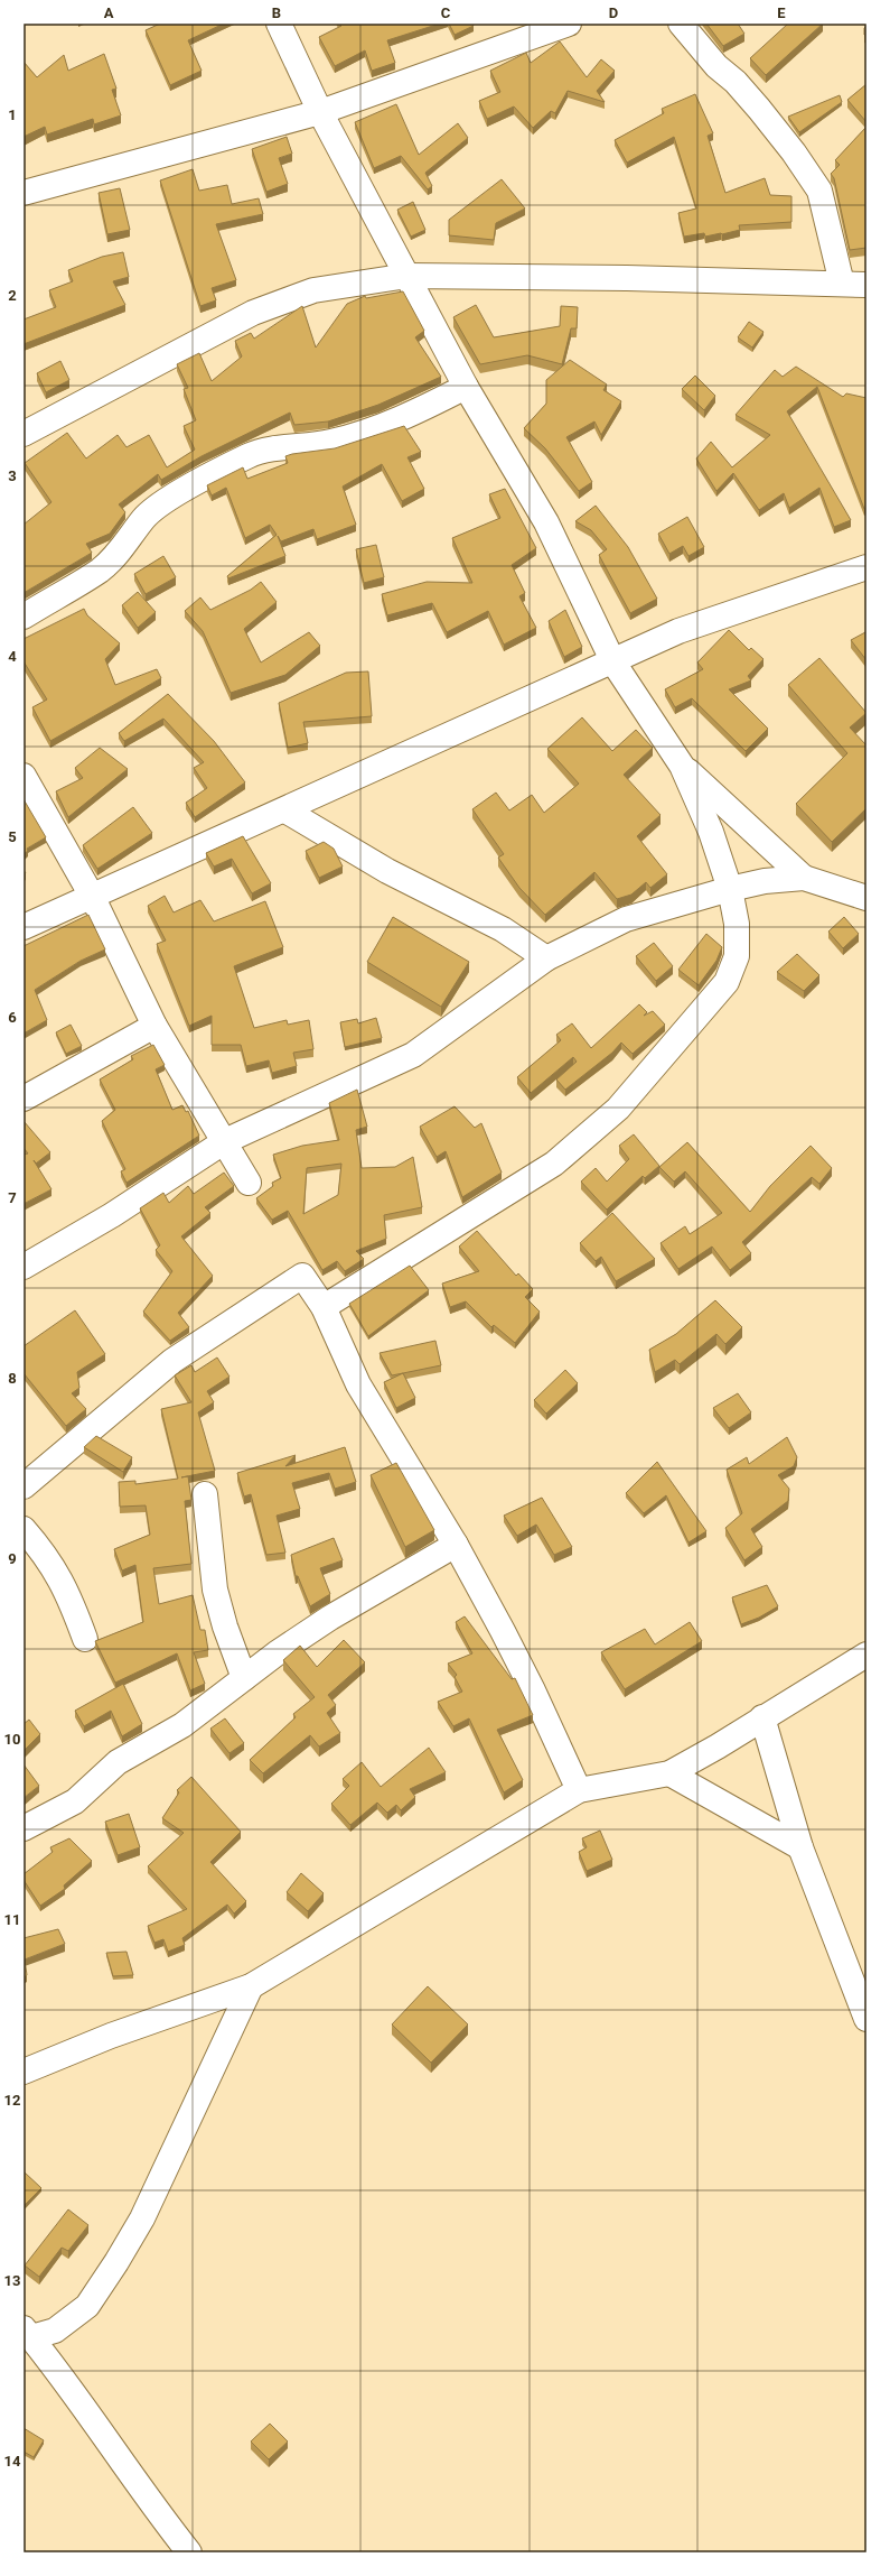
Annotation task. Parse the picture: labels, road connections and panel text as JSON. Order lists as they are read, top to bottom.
{
  "grid": {
    "columns": [
      "A",
      "B",
      "C",
      "D",
      "E"
    ],
    "rows": [
      "1",
      "2",
      "3",
      "4",
      "5",
      "6",
      "7",
      "8",
      "9",
      "10",
      "11",
      "12",
      "13",
      "14"
    ]
  }
}
